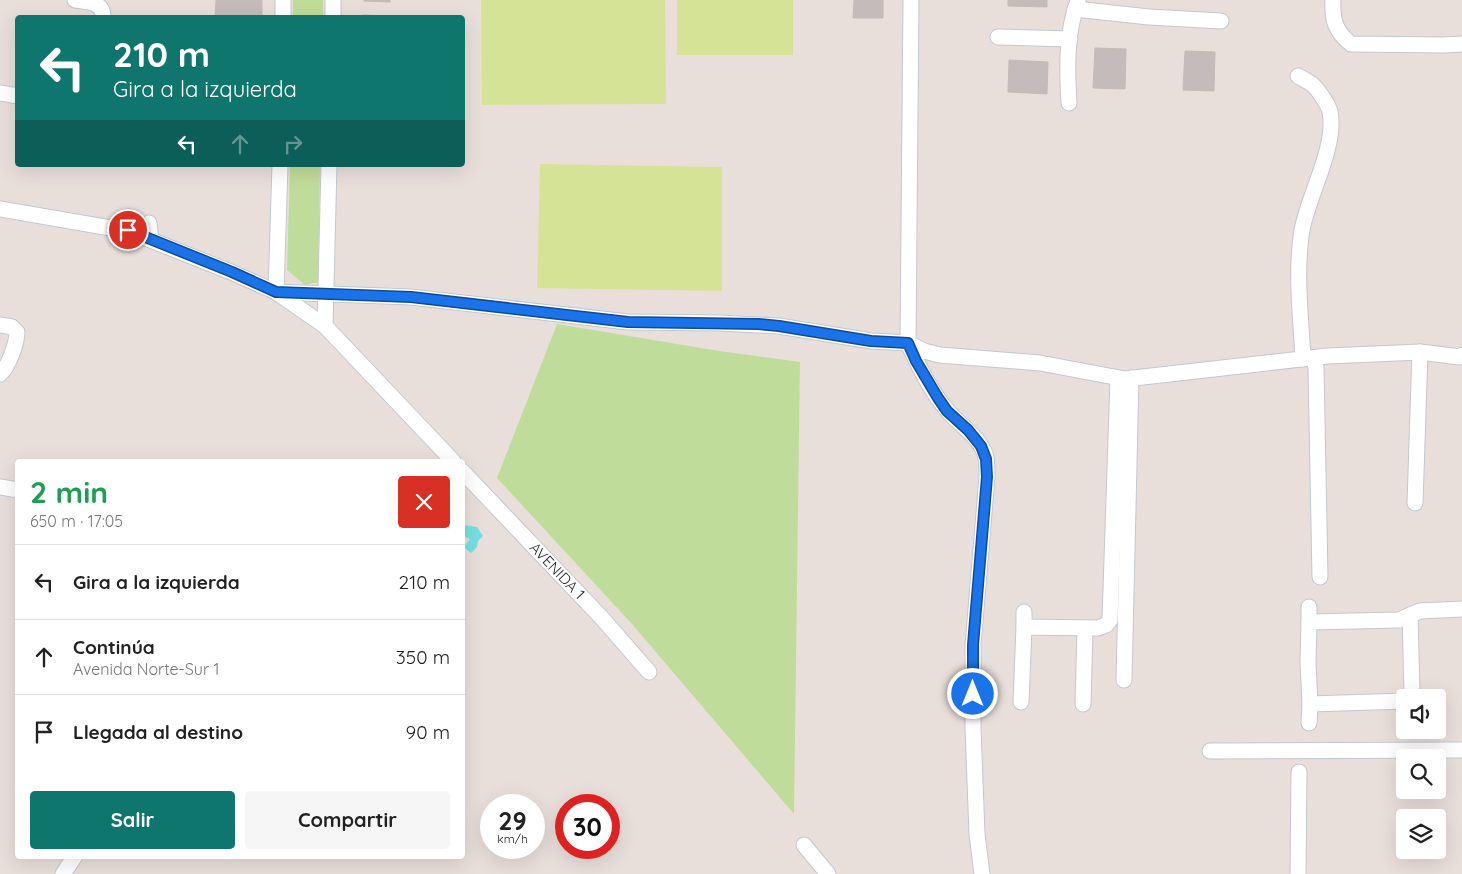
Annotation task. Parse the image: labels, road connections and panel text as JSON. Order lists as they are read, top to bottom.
{
  "streets": {
    "street": ["AVENIDA 1"]
  },
  "page": {
    "turn": ["210 m", "Gira a la izquierda"],
    "heading": ["2 min", "650 m · 17:05"],
    "list": [
      {
        "name": "Gira a la izquierda",
        "value": "210 m"
      },
      {
        "name": "Continúa",
        "note": "Avenida Norte-Sur 1",
        "value": "350 m"
      },
      {
        "name": "Llegada al destino",
        "value": "90 m"
      }
    ],
    "buttons": ["Salir", "Compartir"],
    "speed": "29 km/h",
    "limit": "30"
  }
}
